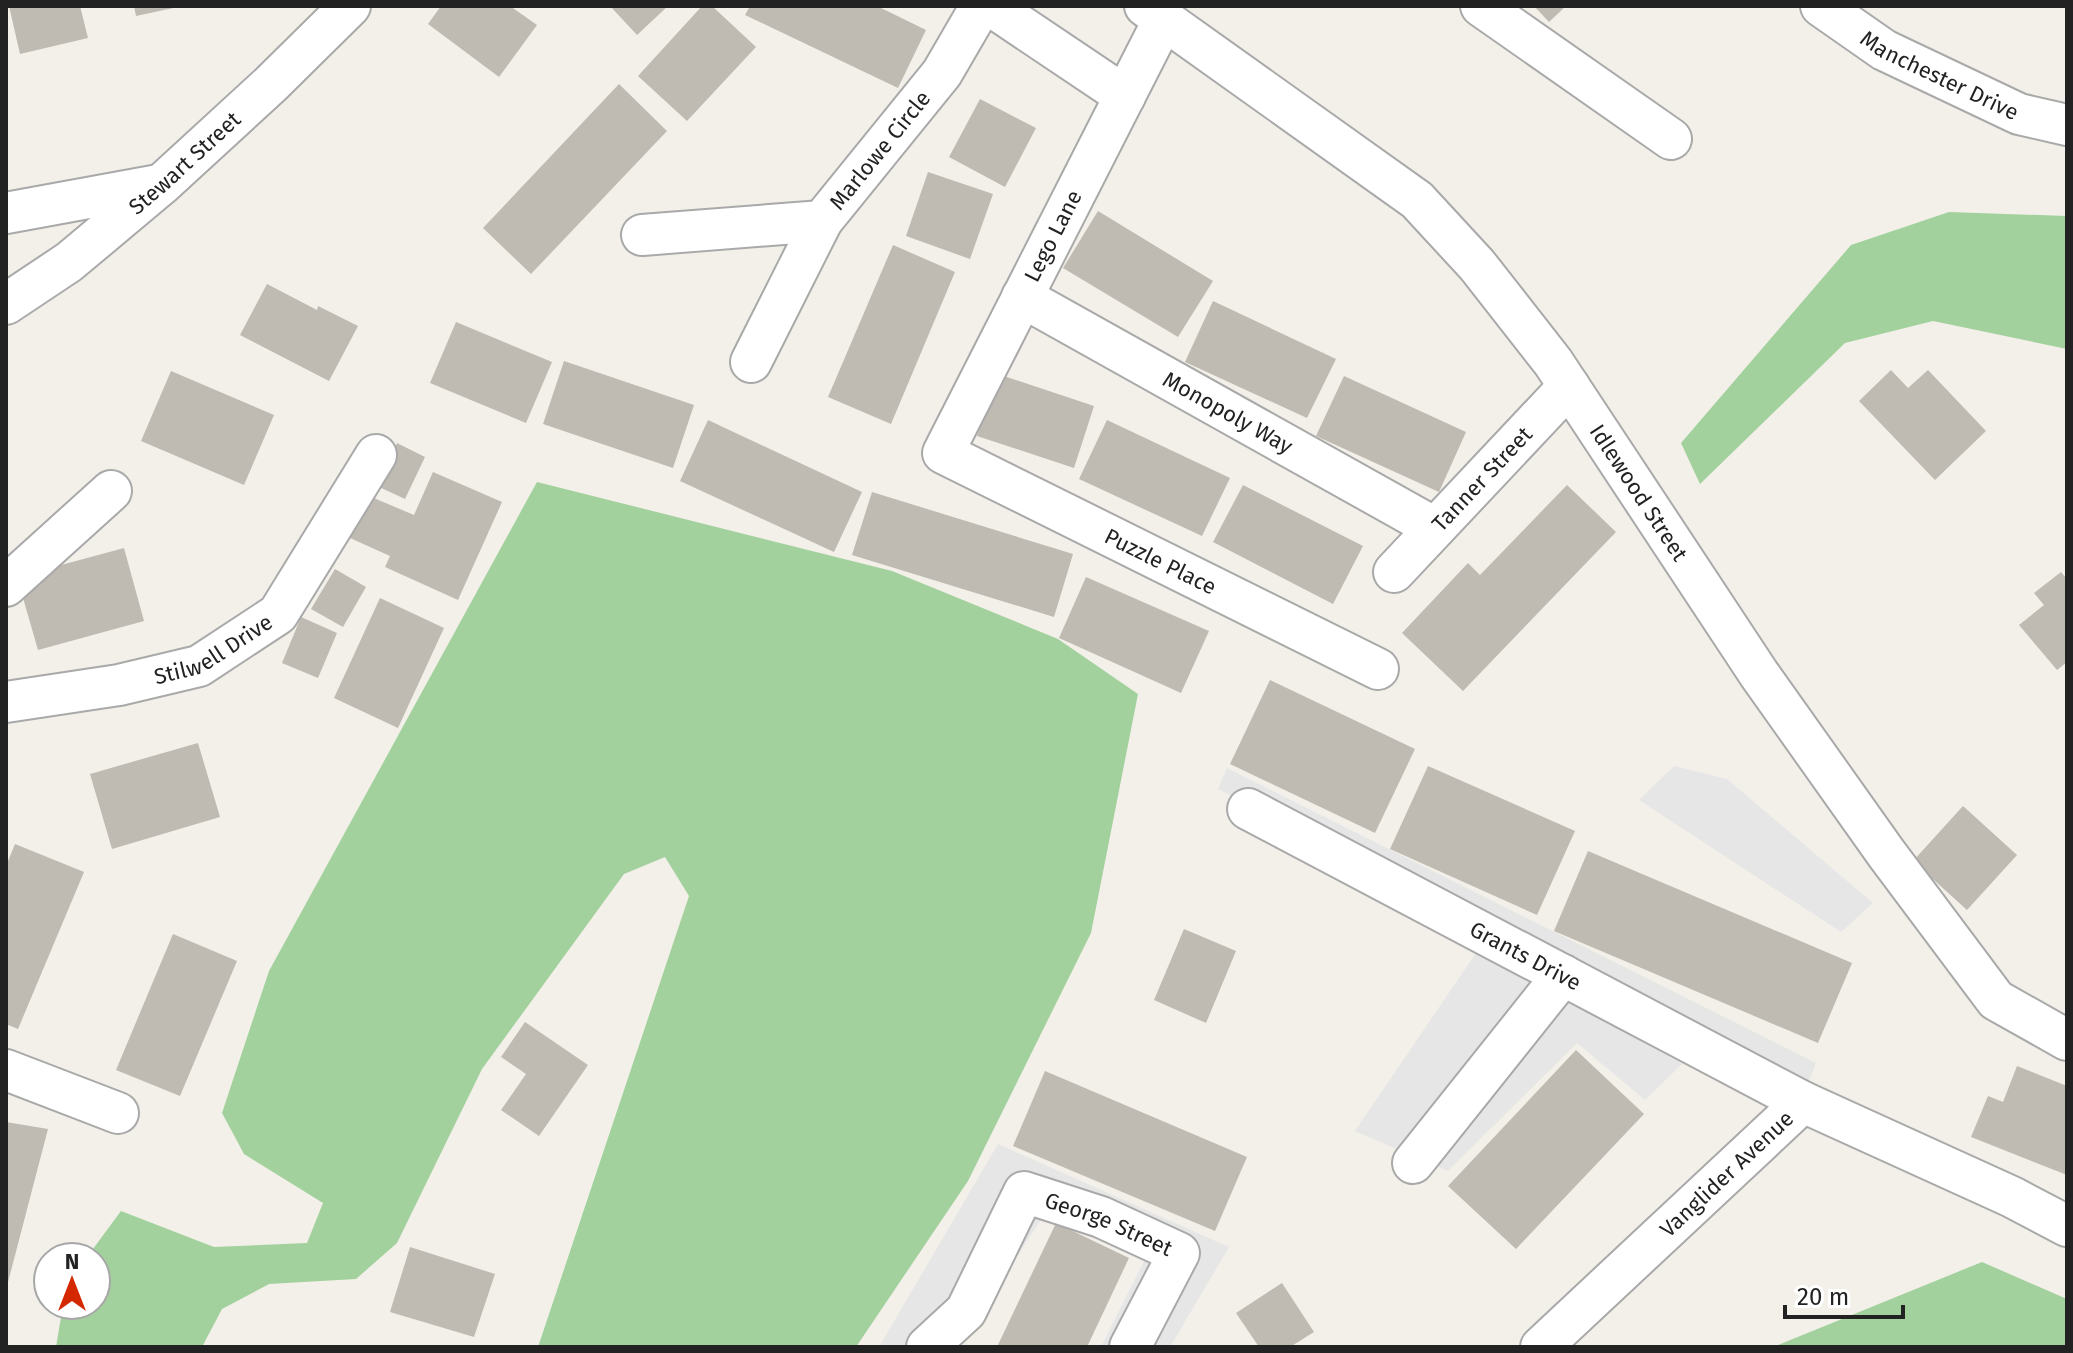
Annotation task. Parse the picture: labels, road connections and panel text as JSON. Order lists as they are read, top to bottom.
{
  "streets": {
    "street": [
      "Manchester Drive",
      "Marlowe Circle",
      "Stewart Street",
      "Lego Lane",
      "Monopoly Way",
      "Tanner Street",
      "Idlewood Street",
      "Puzzle Place",
      "Stilwell Drive",
      "Grants Drive",
      "Vanglider Avenue",
      "George Street"
    ]
  },
  "crossings": [
    ["Lego Lane", "Monopoly Way"],
    ["Lego Lane", "Idlewood Street"],
    ["Lego Lane", "Puzzle Place"],
    ["Monopoly Way", "Tanner Street"],
    ["Tanner Street", "Idlewood Street"],
    ["Grants Drive", "Vanglider Avenue"]
  ],
  "scale_bar": "20 m",
  "north": "top"
}
